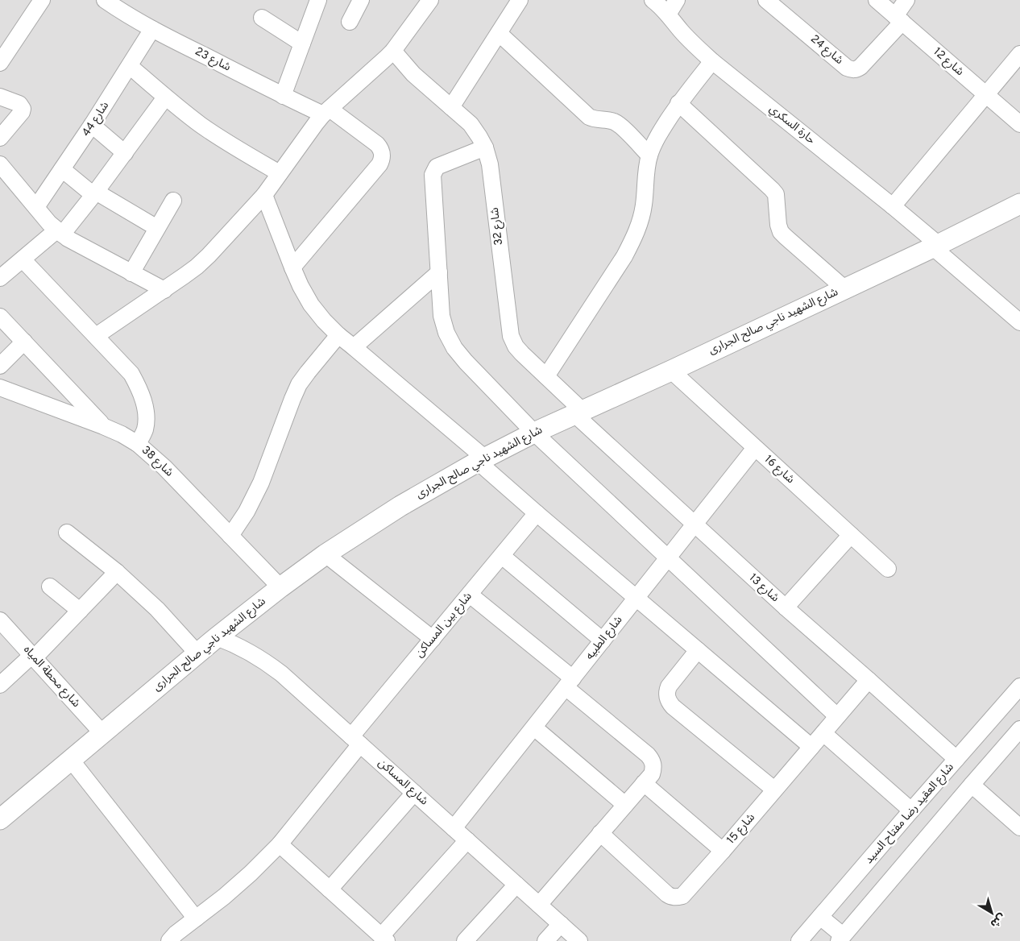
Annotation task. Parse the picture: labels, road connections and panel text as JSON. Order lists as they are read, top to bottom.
{
  "streets": {
    "street": [
      "شارع 24",
      "شارع 23",
      "شارع 12",
      "شارع 44",
      "حارة السكري",
      "شارع 32",
      "شارع الشهيد ناجي صالح الجرارى",
      "شارع 38",
      "شارع 16",
      "شارع 13",
      "شارع بين المساكن",
      "شارع الطبيه",
      "شارع محطة المياه",
      "شارع المساكن",
      "شارع العقيد رضا مفتاح السيد",
      "شارع 15"
    ]
  },
  "crossings": [
    ["شارع 24", "شارع 12"],
    ["شارع 23", "شارع 44"],
    ["حارة السكري", "شارع الشهيد ناجي صالح الجرارى"],
    ["شارع 32", "شارع الشهيد ناجي صالح الجرارى"],
    ["شارع 32", "شارع 13"],
    ["شارع الشهيد ناجي صالح الجرارى", "شارع 38"],
    ["شارع الشهيد ناجي صالح الجرارى", "شارع 16"],
    ["شارع الشهيد ناجي صالح الجرارى", "شارع 13"],
    ["شارع الشهيد ناجي صالح الجرارى", "شارع محطة المياه"],
    ["شارع الشهيد ناجي صالح الجرارى", "شارع المساكن"],
    ["شارع 16", "شارع الطبيه"],
    ["شارع 13", "شارع الطبيه"],
    ["شارع 13", "شارع العقيد رضا مفتاح السيد"],
    ["شارع 13", "شارع 15"],
    ["شارع بين المساكن", "شارع المساكن"],
    ["شارع الطبيه", "شارع المساكن"]
  ],
  "north": "bottom right"
}
